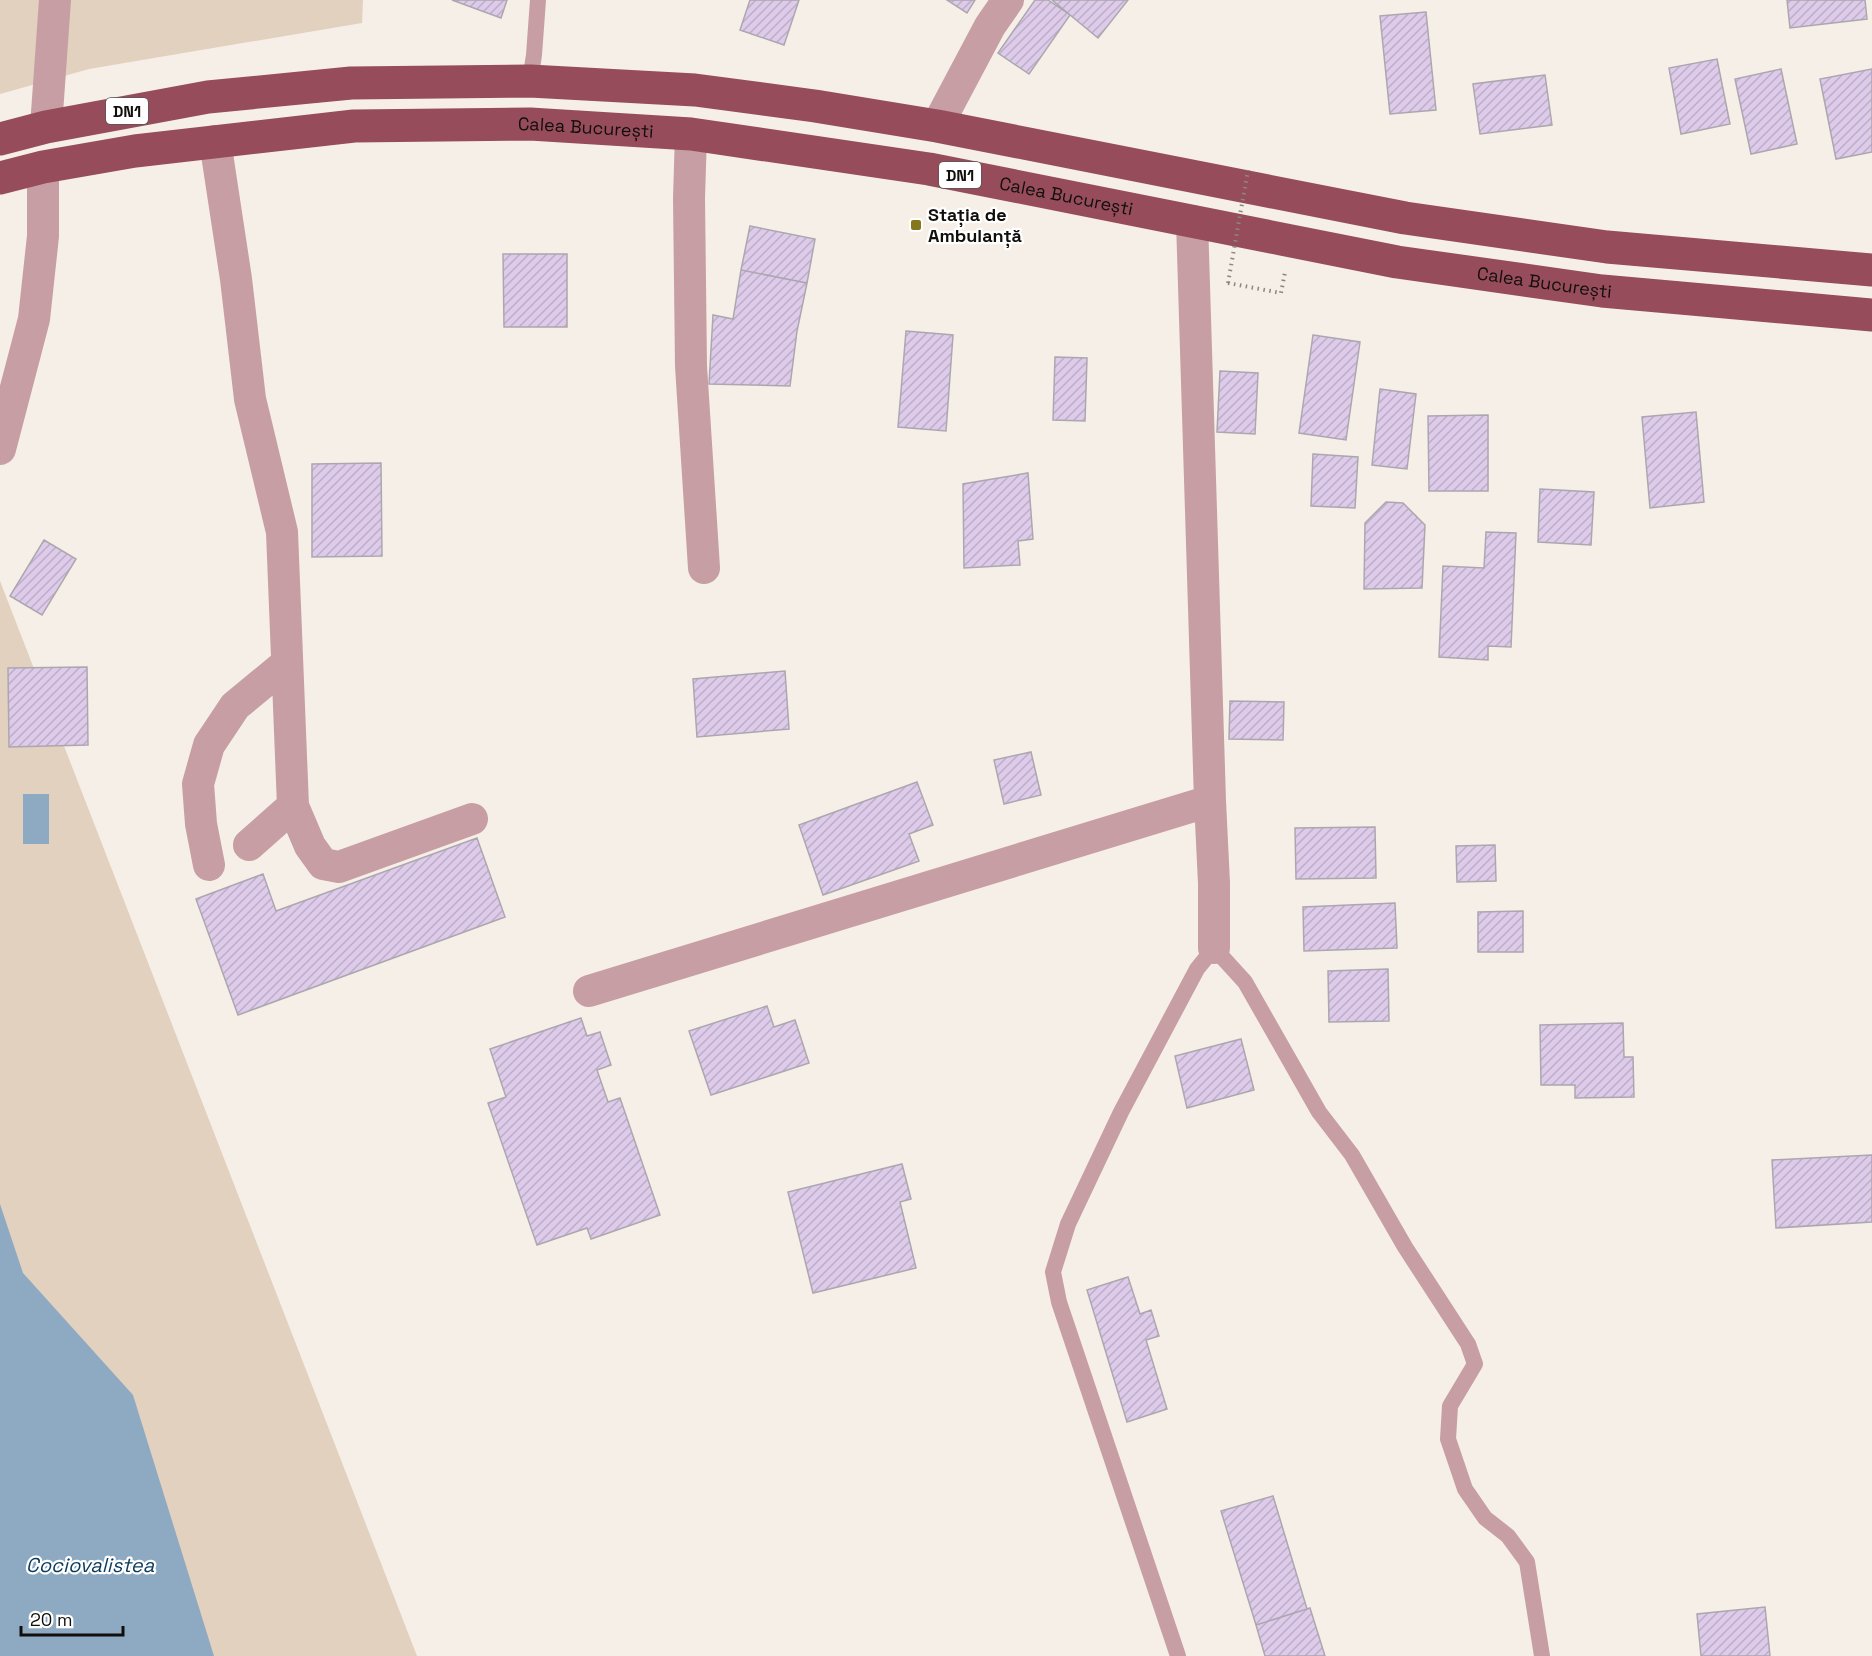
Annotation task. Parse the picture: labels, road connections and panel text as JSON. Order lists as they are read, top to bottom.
{
  "streets": {
    "highway": ["DN1", "Calea București"]
  },
  "crossings": [
    ["DN1", "Calea București"]
  ],
  "water": ["Cociovalistea"],
  "places": {
    "transit": ["Stația de Ambulanță"]
  },
  "scale_bar": "20 m"
}
